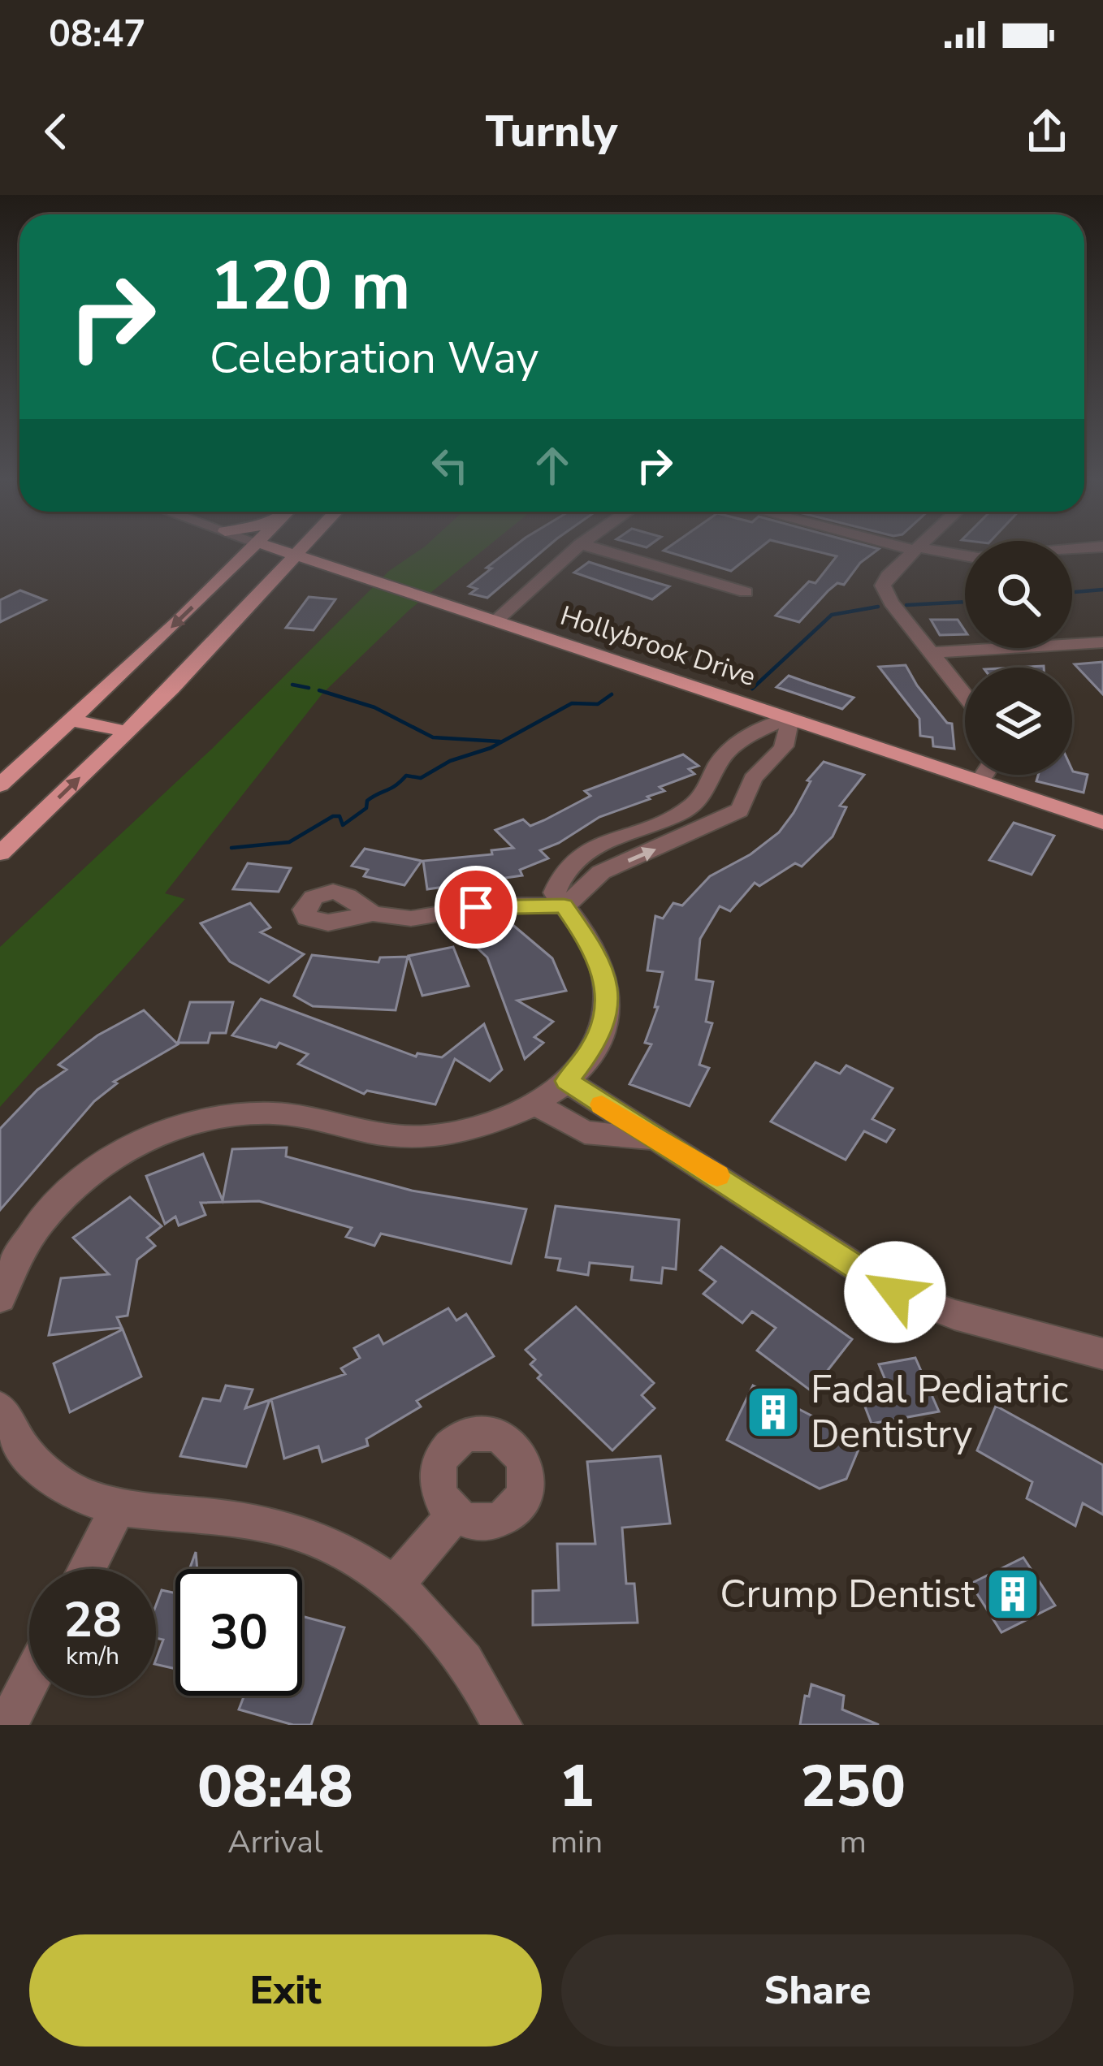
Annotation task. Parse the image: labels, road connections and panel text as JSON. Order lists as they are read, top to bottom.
{
  "streets": {
    "main road": ["Hollybrook Drive"]
  },
  "places": {
    "building": ["Fadal Pediatric Dentistry", "Crump Dentist"]
  },
  "page": {
    "status": "08:47",
    "header": "Turnly",
    "turn": ["120 m", "Celebration Way"],
    "speed": "28 km/h",
    "limit": "30",
    "eta": [
      "08:48",
      "Arrival",
      "1",
      "min",
      "250",
      "m"
    ],
    "buttons": ["Exit", "Share"]
  }
}
